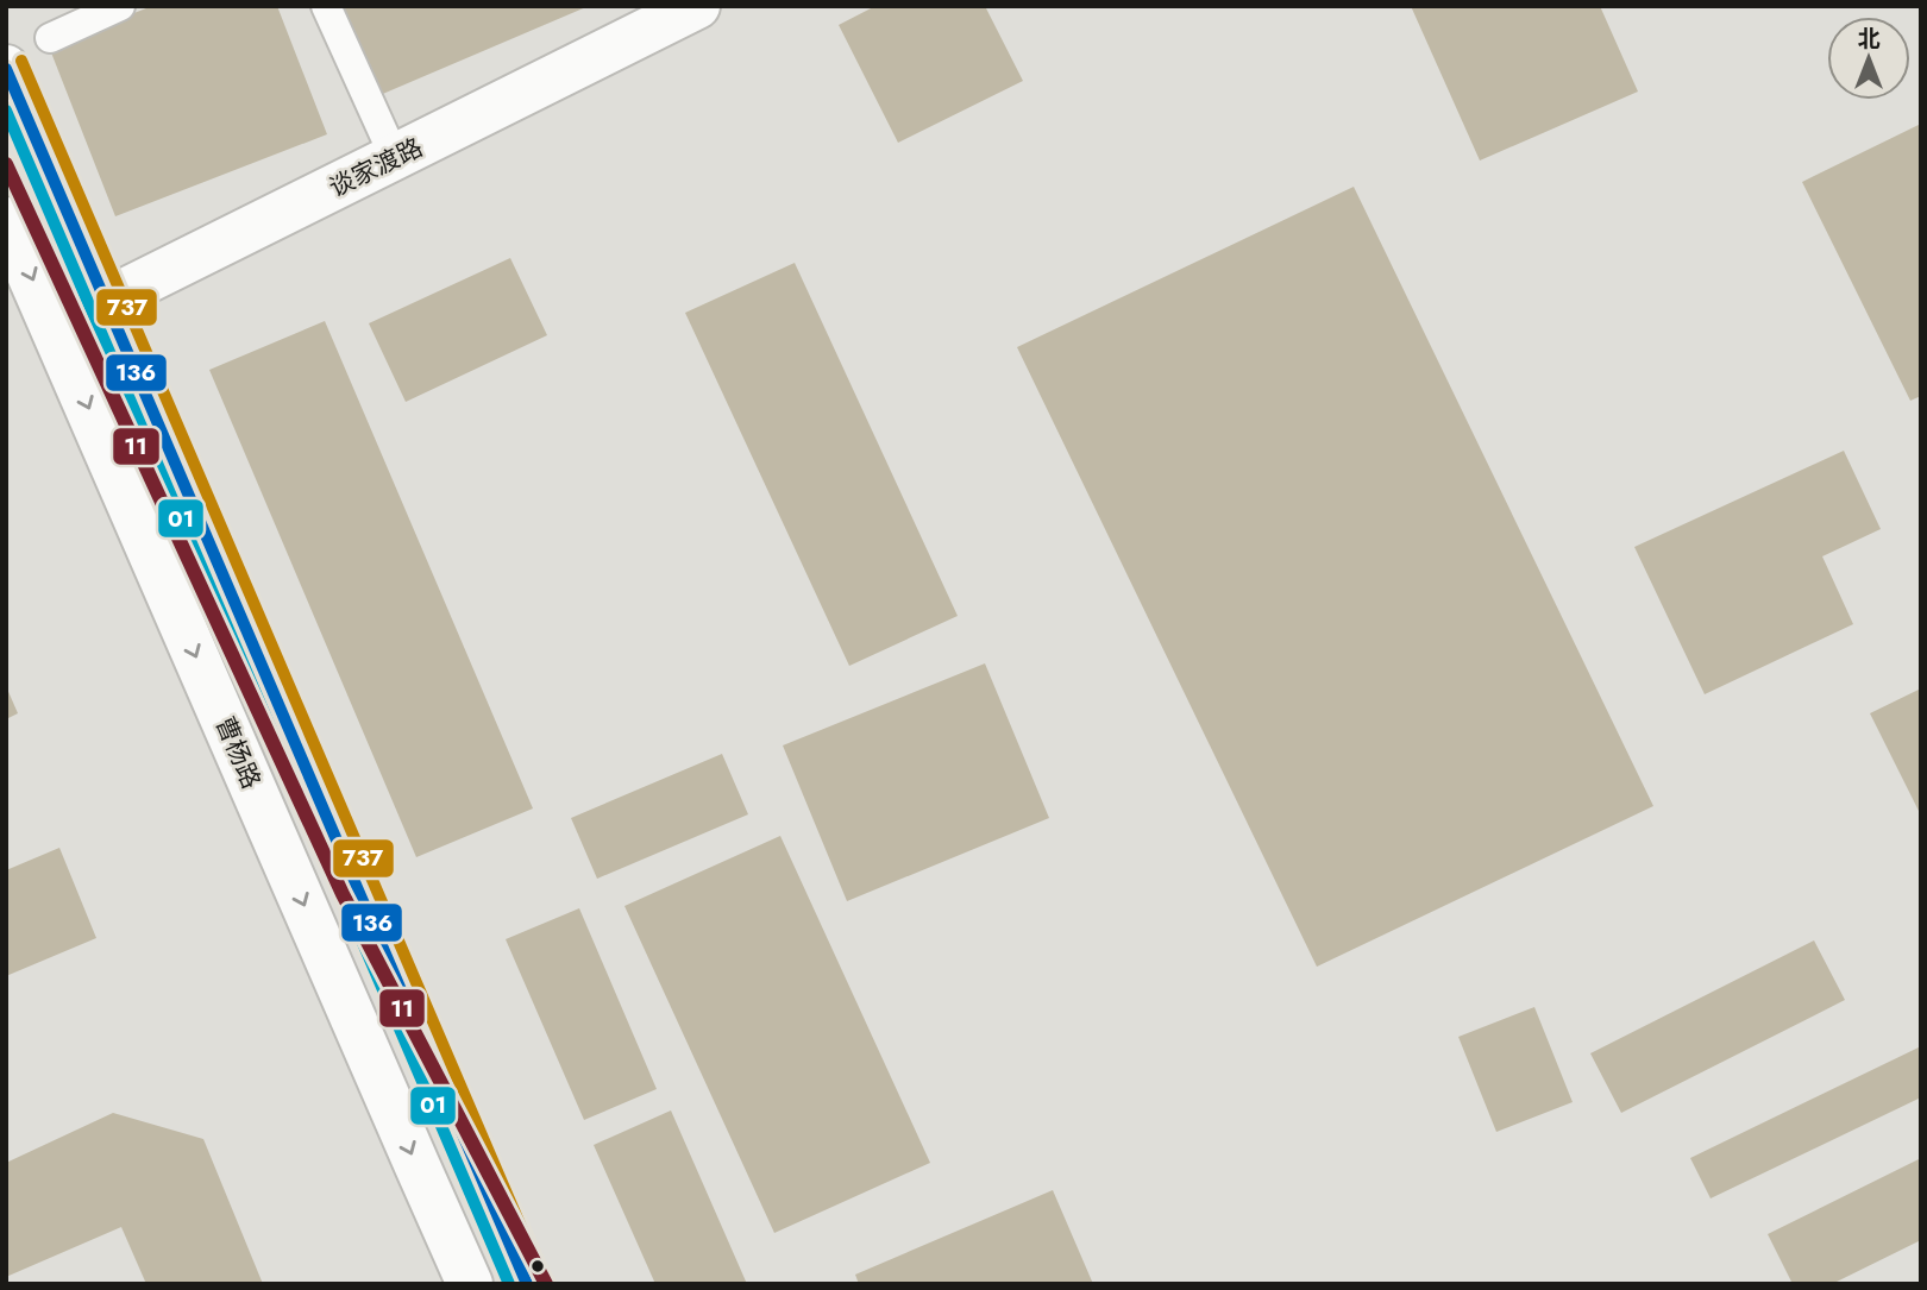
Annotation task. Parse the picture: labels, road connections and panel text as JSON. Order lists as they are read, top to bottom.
{
  "streets": {
    "main road": ["谈家渡路", "曹杨路"]
  },
  "crossings": [
    ["谈家渡路", "曹杨路"]
  ],
  "lines": [
    "transit line 737",
    "transit line 136",
    "transit line 01",
    "transit line 11"
  ],
  "north": "top"
}
